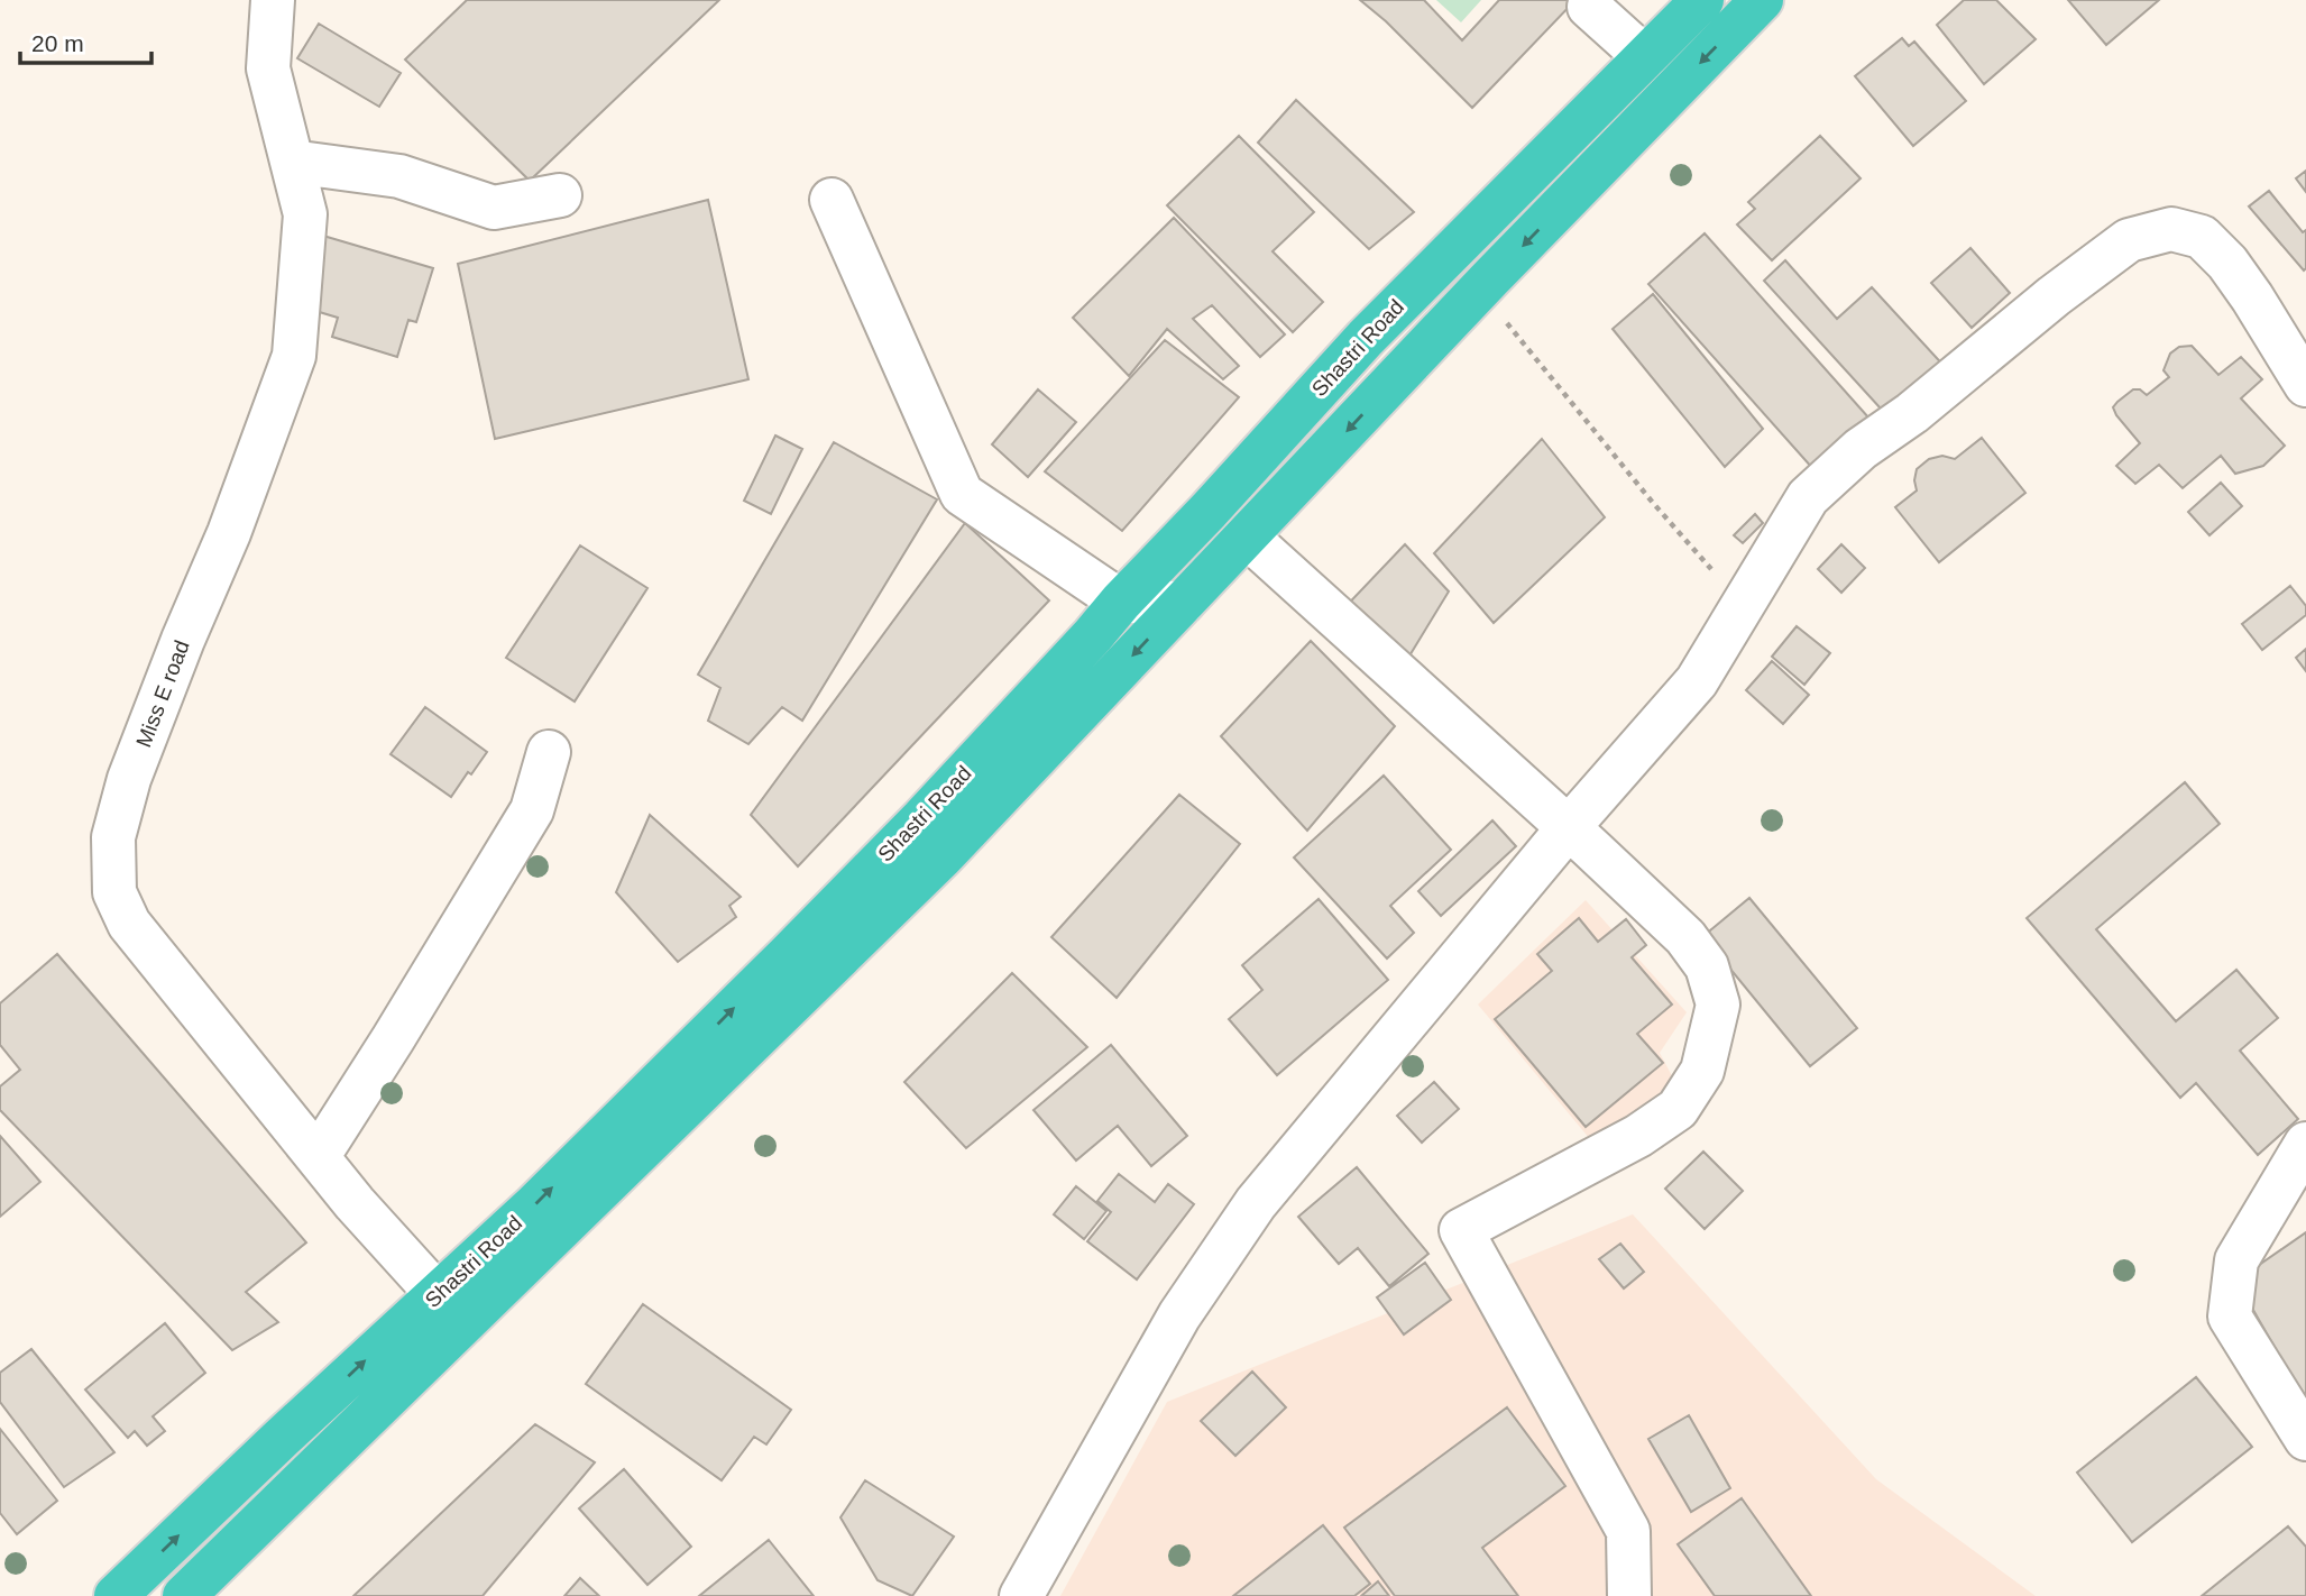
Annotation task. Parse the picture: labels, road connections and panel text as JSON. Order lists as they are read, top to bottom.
{
  "streets": {
    "highway": ["Shastri Road"],
    "street": ["Miss E road"]
  },
  "crossings": [
    ["Shastri Road", "Miss E road"]
  ],
  "scale_bar": "20 m"
}
